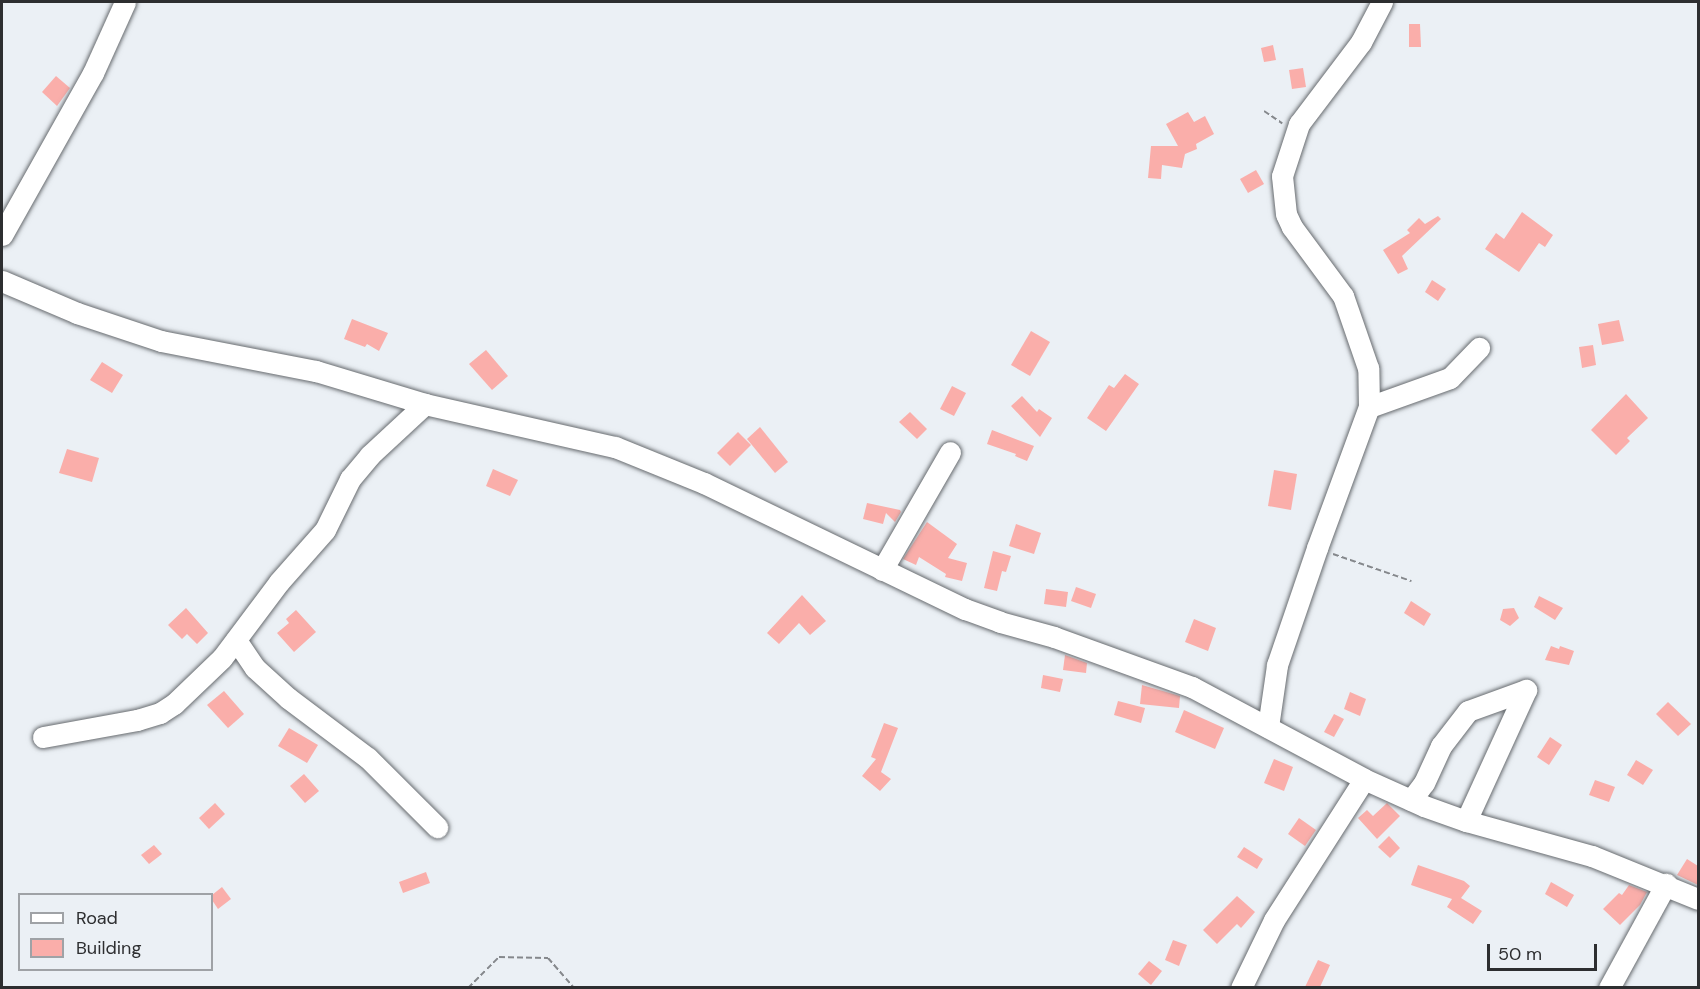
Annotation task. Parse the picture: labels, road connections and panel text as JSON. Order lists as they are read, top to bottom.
{
  "legend": ["Road", "Building"],
  "scale_bar": "50 m"
}
